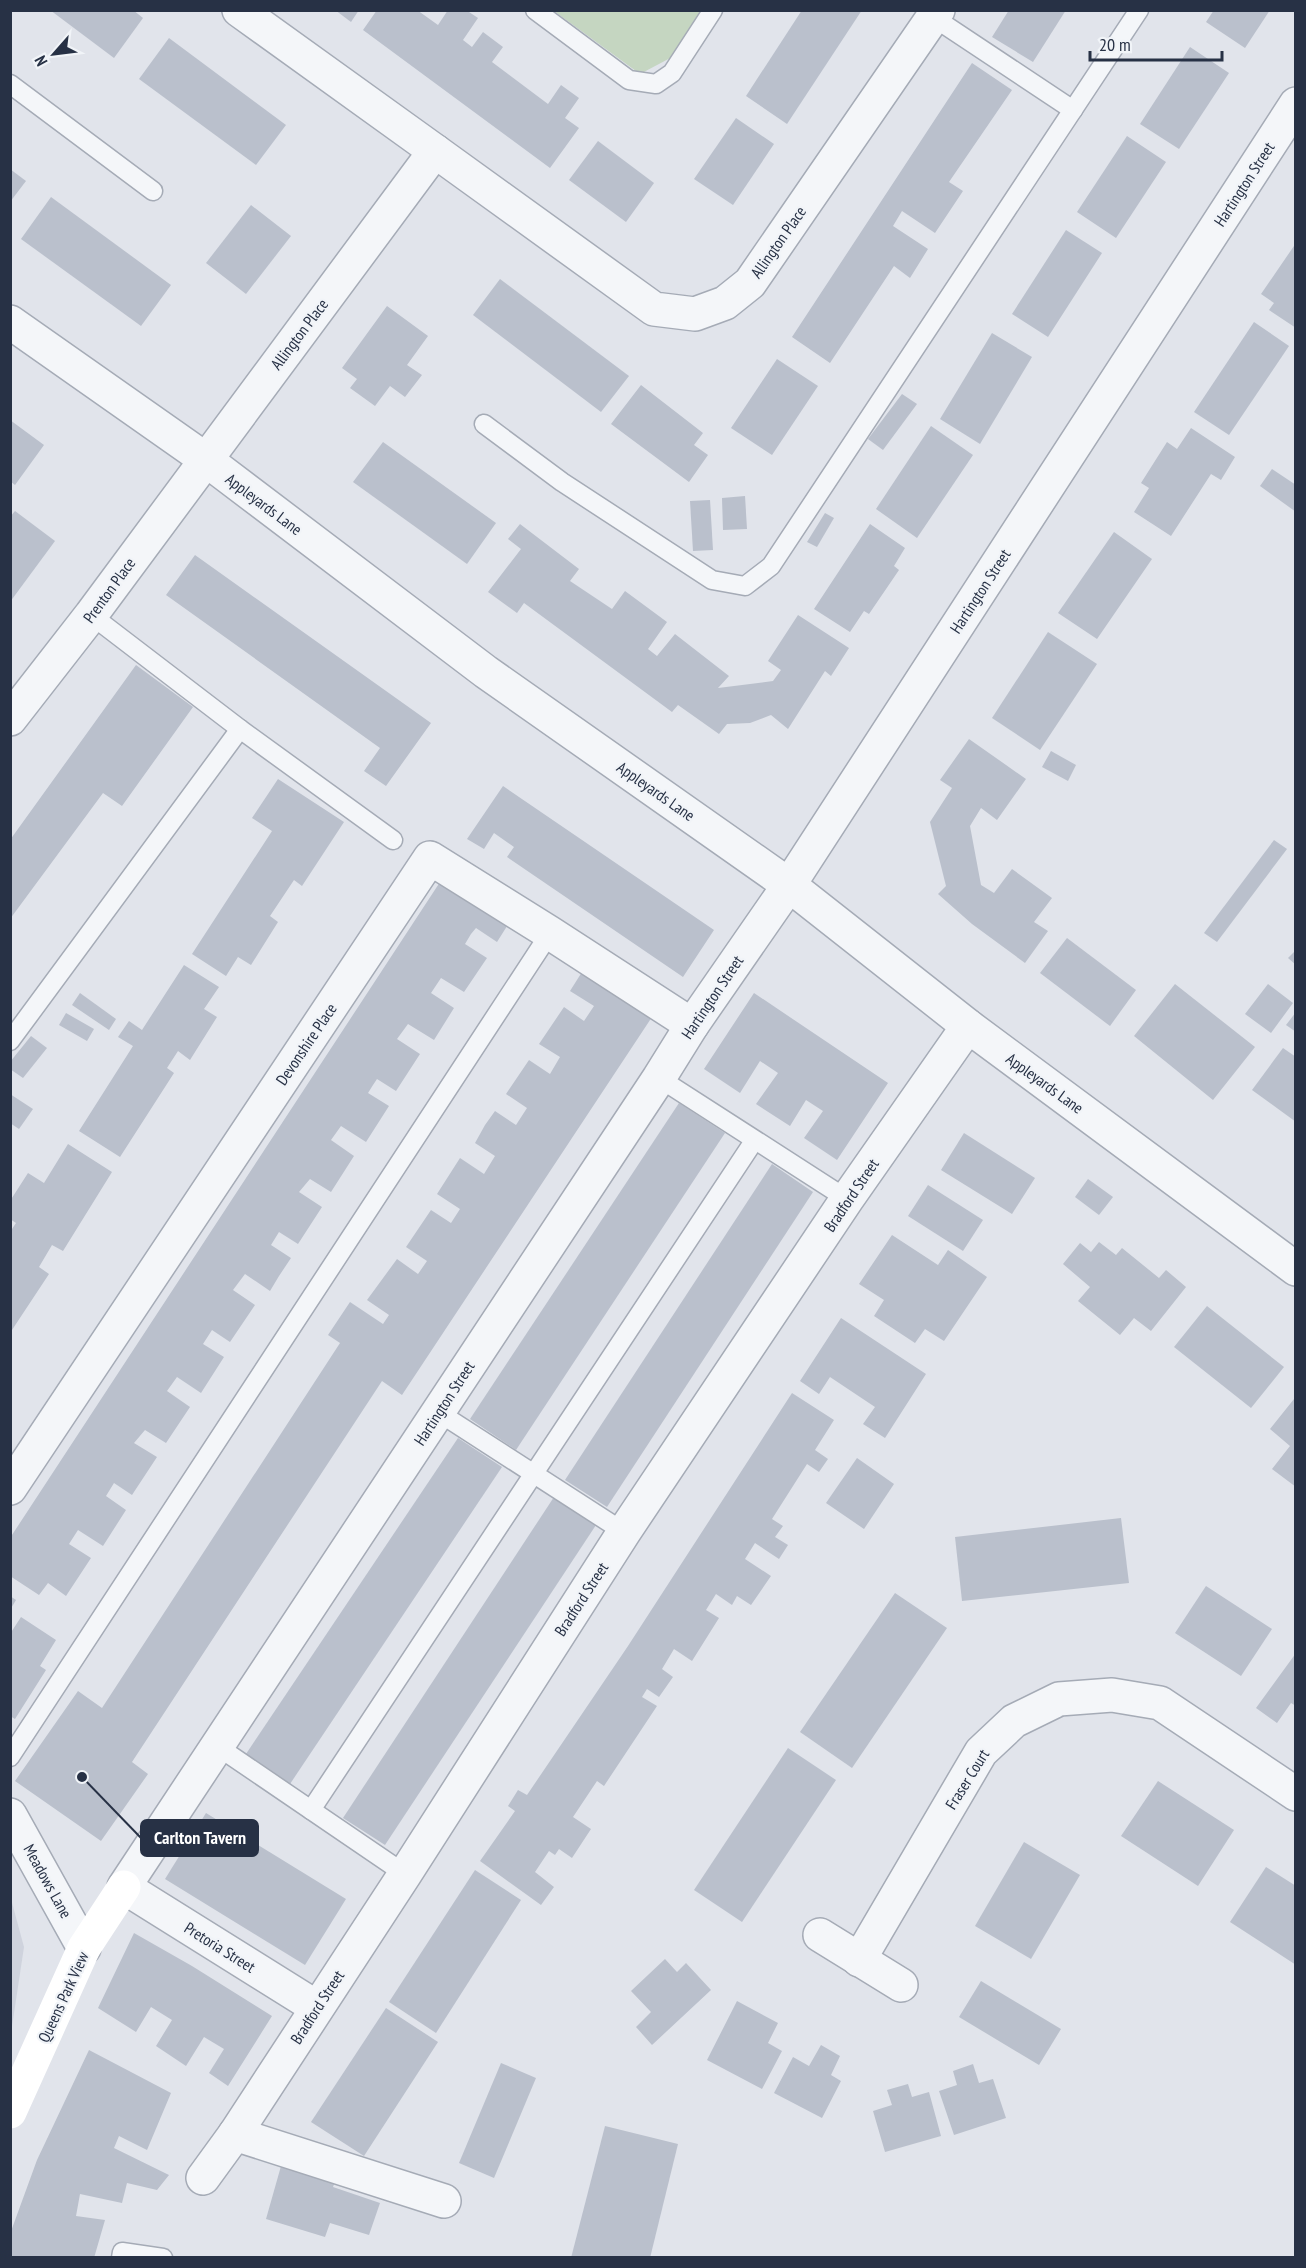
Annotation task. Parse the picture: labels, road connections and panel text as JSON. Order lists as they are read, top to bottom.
{
  "streets": {
    "street": [
      "Hartington Street",
      "Allington Place",
      "Appleyards Lane",
      "Prenton Place",
      "Devonshire Place",
      "Bradford Street",
      "Fraser Court",
      "Meadows Lane",
      "Pretoria Street",
      "Queens Park View"
    ]
  },
  "crossings": [
    ["Hartington Street", "Appleyards Lane"],
    ["Hartington Street", "Devonshire Place"],
    ["Hartington Street", "Pretoria Street"],
    ["Hartington Street", "Queens Park View"],
    ["Allington Place", "Appleyards Lane"],
    ["Allington Place", "Prenton Place"],
    ["Appleyards Lane", "Prenton Place"],
    ["Appleyards Lane", "Bradford Street"],
    ["Bradford Street", "Pretoria Street"],
    ["Meadows Lane", "Queens Park View"],
    ["Pretoria Street", "Queens Park View"]
  ],
  "places": ["Carlton Tavern"],
  "scale_bar": "20 m",
  "north": "bottom left"
}
